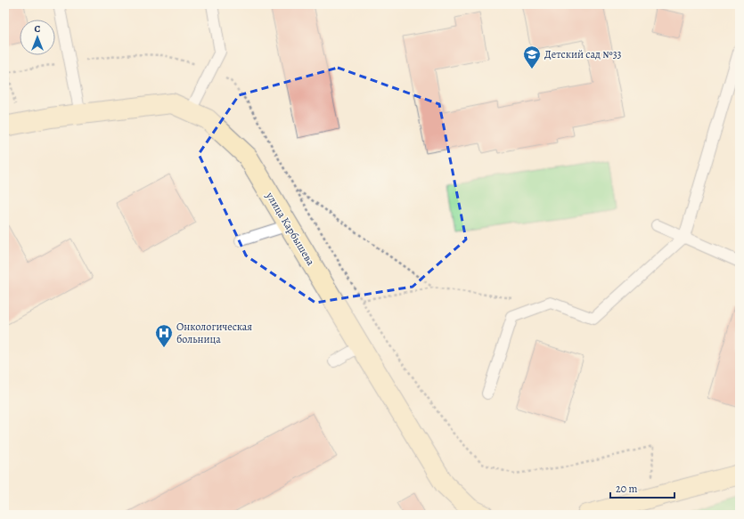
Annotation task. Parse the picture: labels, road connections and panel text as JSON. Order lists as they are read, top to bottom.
{
  "streets": {
    "street": ["улица Карбышева"]
  },
  "places": {
    "school or university": ["Детский сад №33"],
    "hospital": ["Онкологическая больница"]
  },
  "scale_bar": "20 m",
  "north": "top"
}
